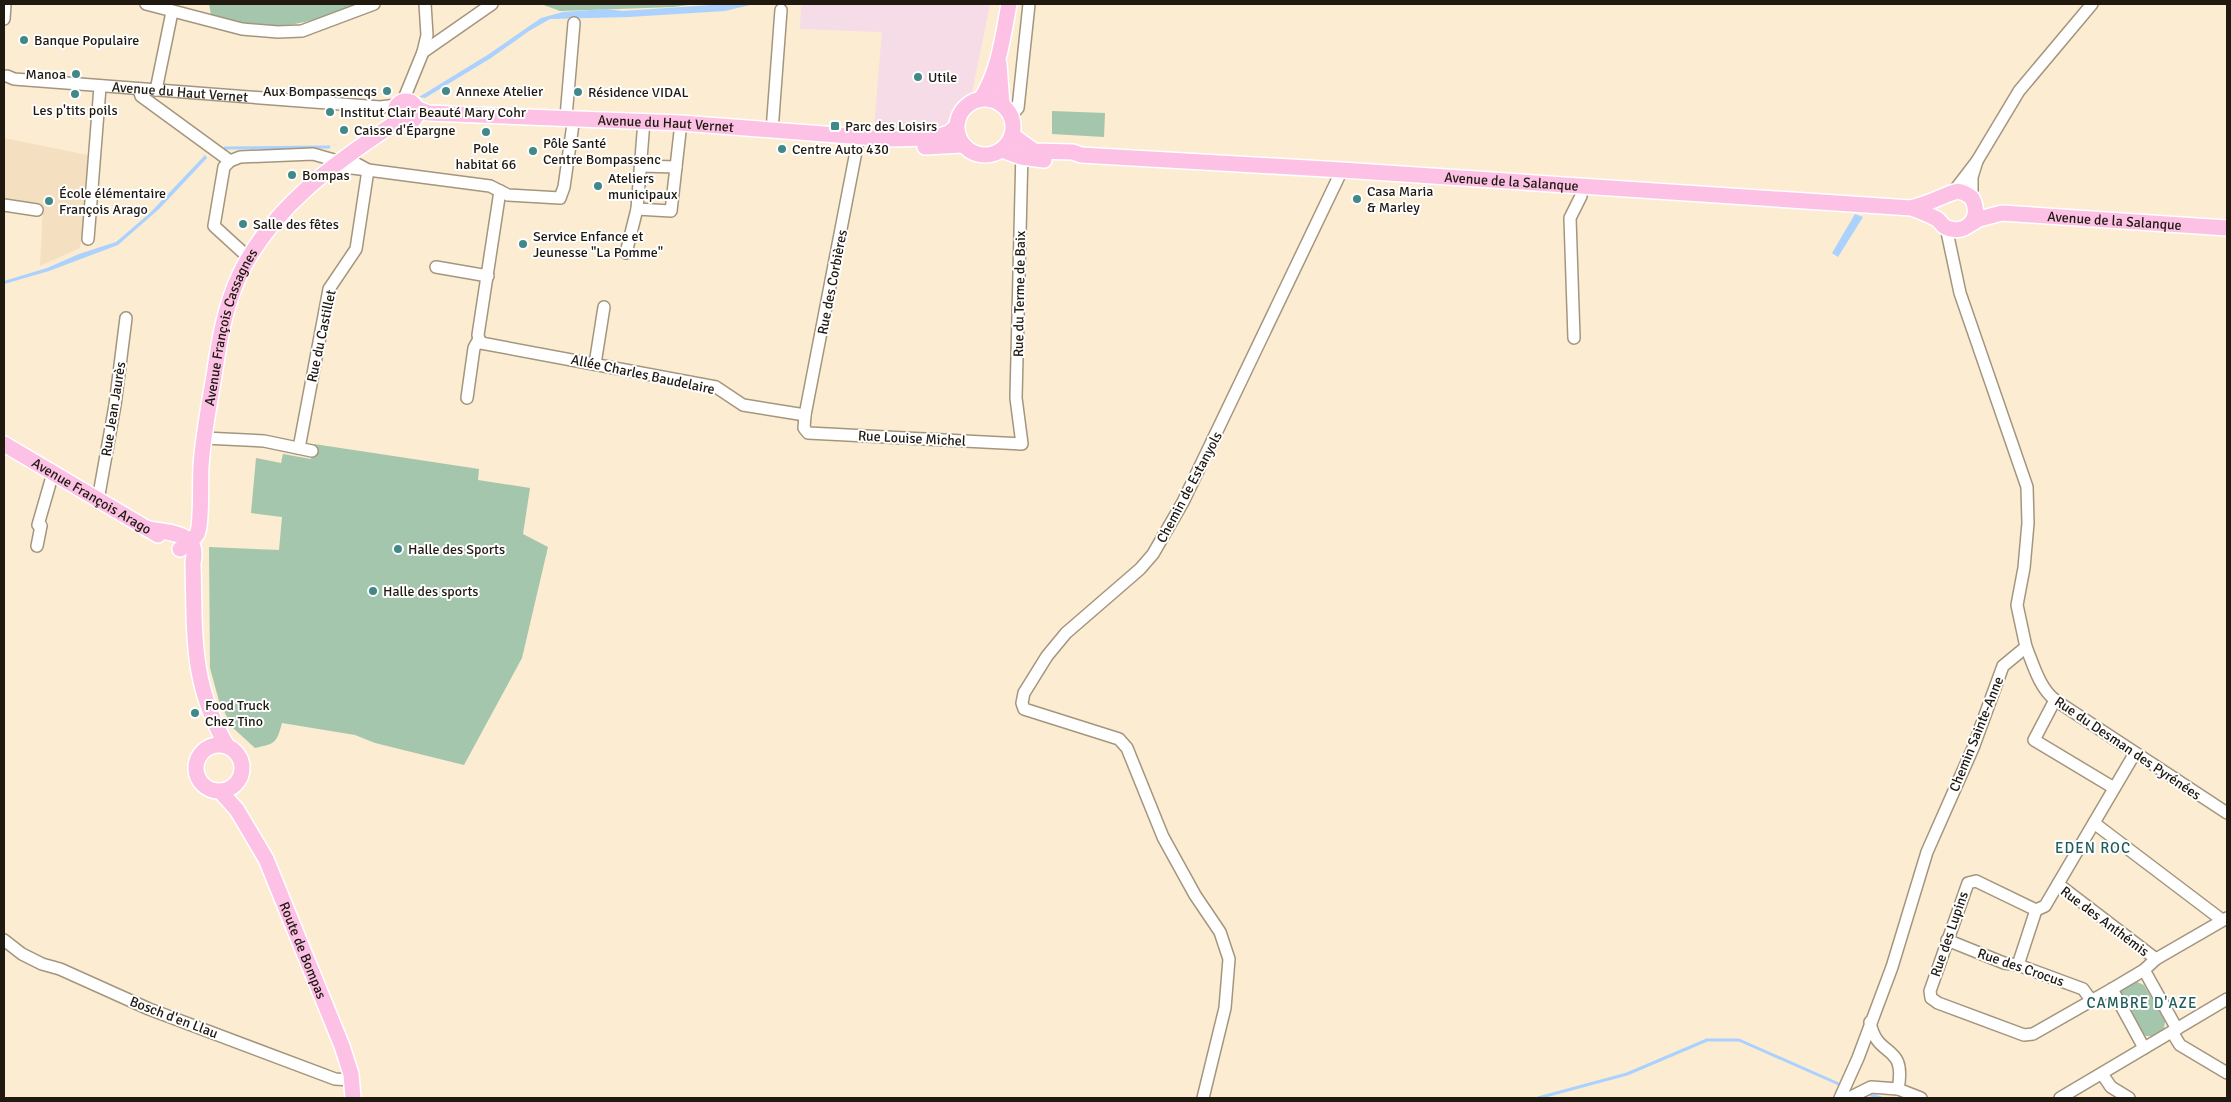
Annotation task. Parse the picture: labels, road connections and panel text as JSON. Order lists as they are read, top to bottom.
{
  "streets": {
    "main road": [
      "Avenue du Haut Vernet",
      "Avenue de la Salanque",
      "Avenue François Cassagnes",
      "Avenue François Arago",
      "Route de Bompas"
    ],
    "street": [
      "Rue des Corbières",
      "Rue du Terme de Baix",
      "Rue du Castillet",
      "Allée Charles Baudelaire",
      "Rue Jean Jaurès",
      "Rue Louise Michel",
      "Chemin de Estanyols",
      "Chemin Sainte-Anne",
      "Rue du Desman des Pyrénées",
      "Rue des Anthémis",
      "Rue des Lupins",
      "Rue des Crocus",
      "Bosch d'en Llau"
    ]
  },
  "crossings": [
    ["Avenue du Haut Vernet", "Avenue de la Salanque"],
    ["Avenue du Haut Vernet", "Rue des Corbières"],
    ["Avenue du Haut Vernet", "Rue du Terme de Baix"],
    ["Avenue du Haut Vernet", "Avenue François Cassagnes"],
    ["Avenue de la Salanque", "Rue du Terme de Baix"],
    ["Avenue de la Salanque", "Chemin de Estanyols"],
    ["Rue des Corbières", "Allée Charles Baudelaire"],
    ["Rue des Corbières", "Rue Louise Michel"],
    ["Rue du Terme de Baix", "Rue Louise Michel"],
    ["Avenue François Cassagnes", "Avenue François Arago"],
    ["Rue Jean Jaurès", "Avenue François Arago"],
    ["Chemin Sainte-Anne", "Rue du Desman des Pyrénées"],
    ["Rue des Anthémis", "Rue des Lupins"],
    ["Rue des Lupins", "Rue des Crocus"],
    ["Route de Bompas", "Bosch d'en Llau"]
  ],
  "districts": ["EDEN ROC", "CAMBRE D'AZE"],
  "places": {
    "other": [
      "Banque Populaire",
      "Manoa",
      "Utile",
      "Aux Bompassencqs",
      "Annexe Atelier",
      "Résidence VIDAL",
      "Les p'tits poils",
      "Institut Clair Beauté Mary Cohr",
      "Caisse d'Épargne",
      "Pole habitat 66",
      "Centre Auto 430",
      "Pôle Santé Centre Bompassenc",
      "Bompas",
      "Ateliers municipaux",
      "Casa Maria & Marley",
      "École élémentaire François Arago",
      "Salle des fêtes",
      "Service Enfance et Jeunesse \"La Pomme\"",
      "Halle des Sports",
      "Halle des sports",
      "Food Truck Chez Tino"
    ],
    "transit": ["Parc des Loisirs"]
  }
}
